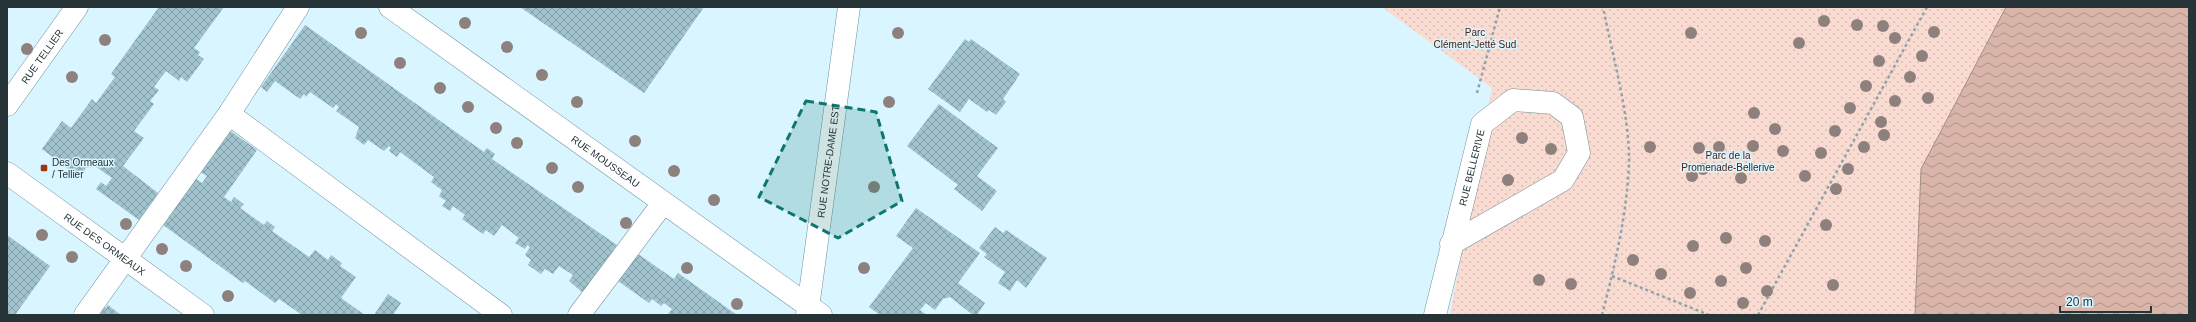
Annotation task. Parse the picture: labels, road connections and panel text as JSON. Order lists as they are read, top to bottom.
{
  "streets": {
    "street": [
      "RUE TELLIER",
      "RUE MOUSSEAU",
      "RUE NOTRE-DAME EST",
      "RUE BELLERIVE",
      "RUE DES ORMEAUX"
    ]
  },
  "crossings": [
    ["RUE MOUSSEAU", "RUE NOTRE-DAME EST"]
  ],
  "parks": ["Parc Clément-Jetté Sud", "Parc de la Promenade-Bellerive"],
  "places": {
    "transit": ["Des Ormeaux / Tellier"]
  },
  "scale_bar": "20 m"
}
